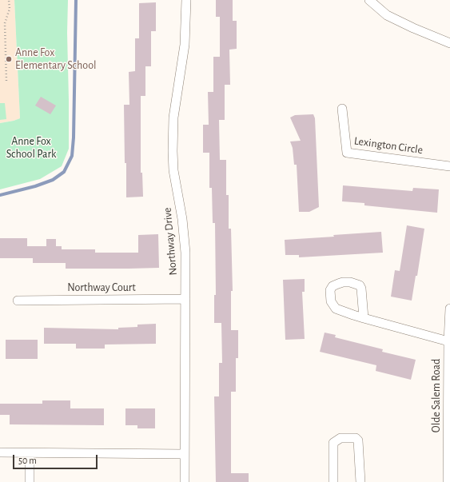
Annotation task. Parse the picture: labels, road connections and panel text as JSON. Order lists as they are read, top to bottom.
{
  "streets": {
    "street": [
      "Lexington Circle",
      "Northway Drive",
      "Northway Court",
      "Olde Salem Road"
    ]
  },
  "crossings": [
    ["Northway Drive", "Northway Court"]
  ],
  "parks": ["Anne Fox School Park"],
  "places": ["Anne Fox Elementary School"],
  "scale_bar": "50 m"
}
